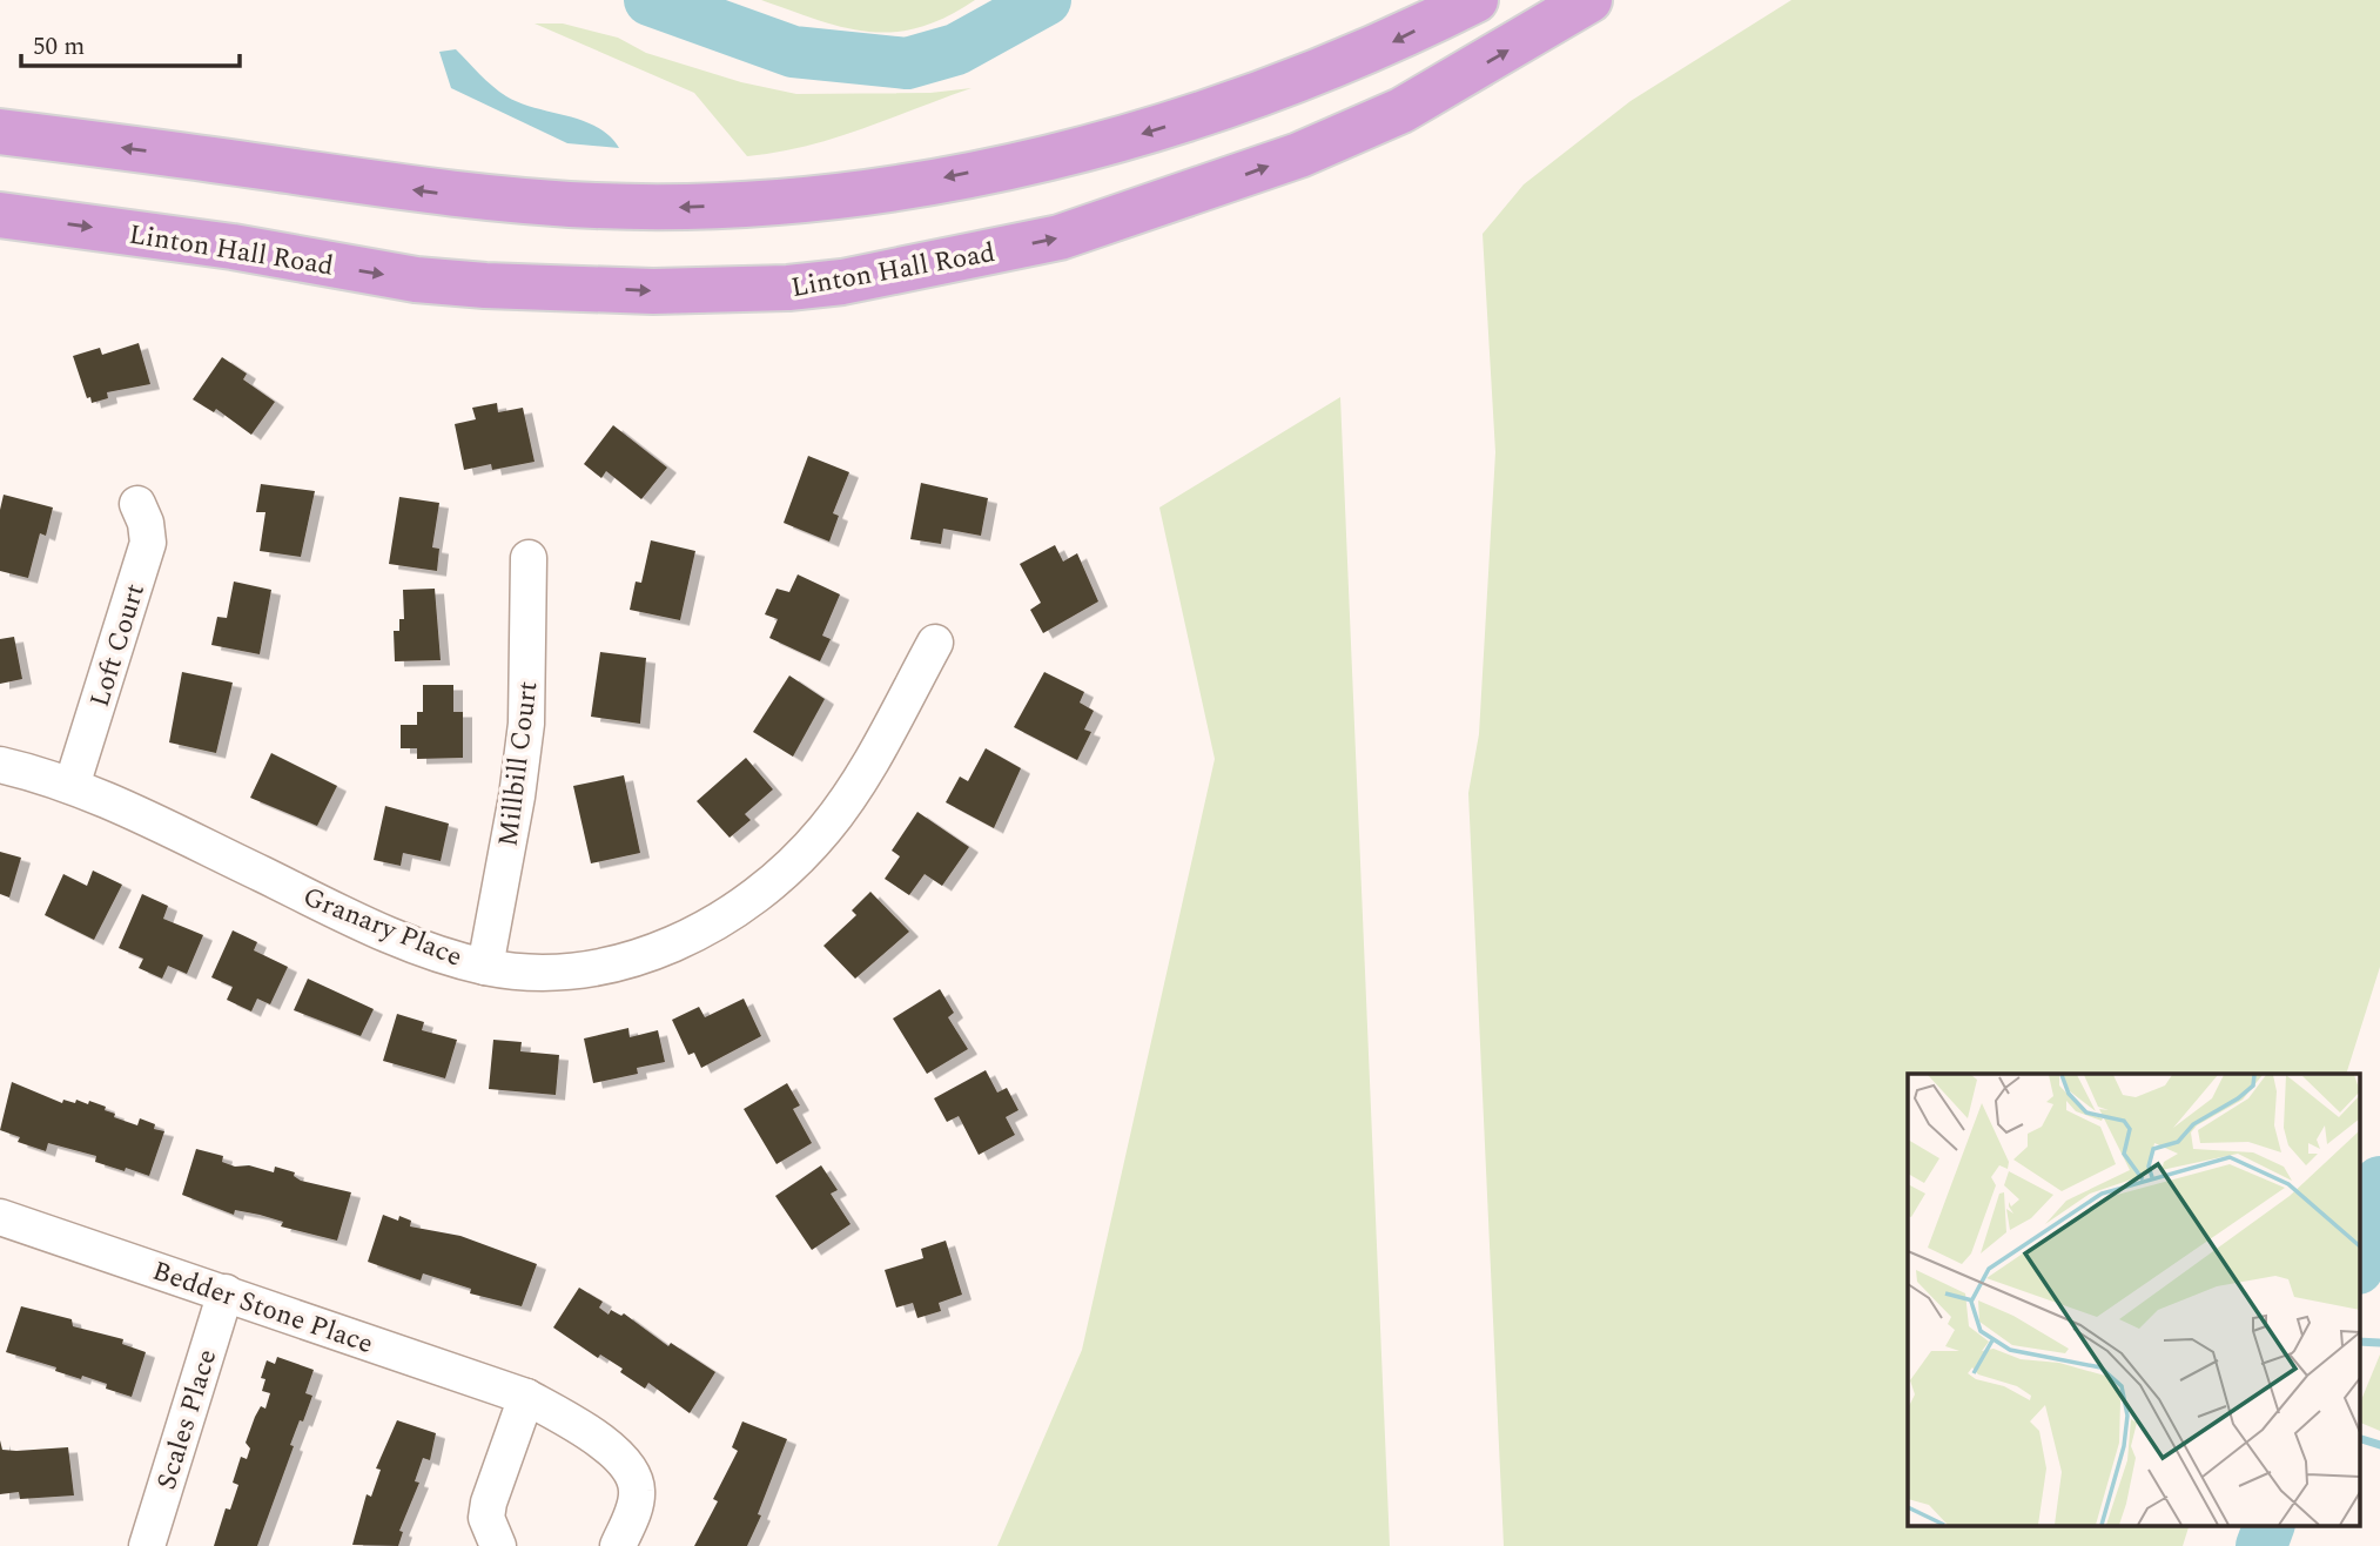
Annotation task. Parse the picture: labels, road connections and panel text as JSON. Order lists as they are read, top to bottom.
{
  "streets": {
    "main road": ["Linton Hall Road"],
    "street": [
      "Loft Court",
      "Millbill Court",
      "Granary Place",
      "Bedder Stone Place",
      "Scales Place"
    ]
  },
  "crossings": [
    ["Loft Court", "Granary Place"],
    ["Millbill Court", "Granary Place"],
    ["Bedder Stone Place", "Scales Place"]
  ],
  "scale_bar": "50 m"
}
